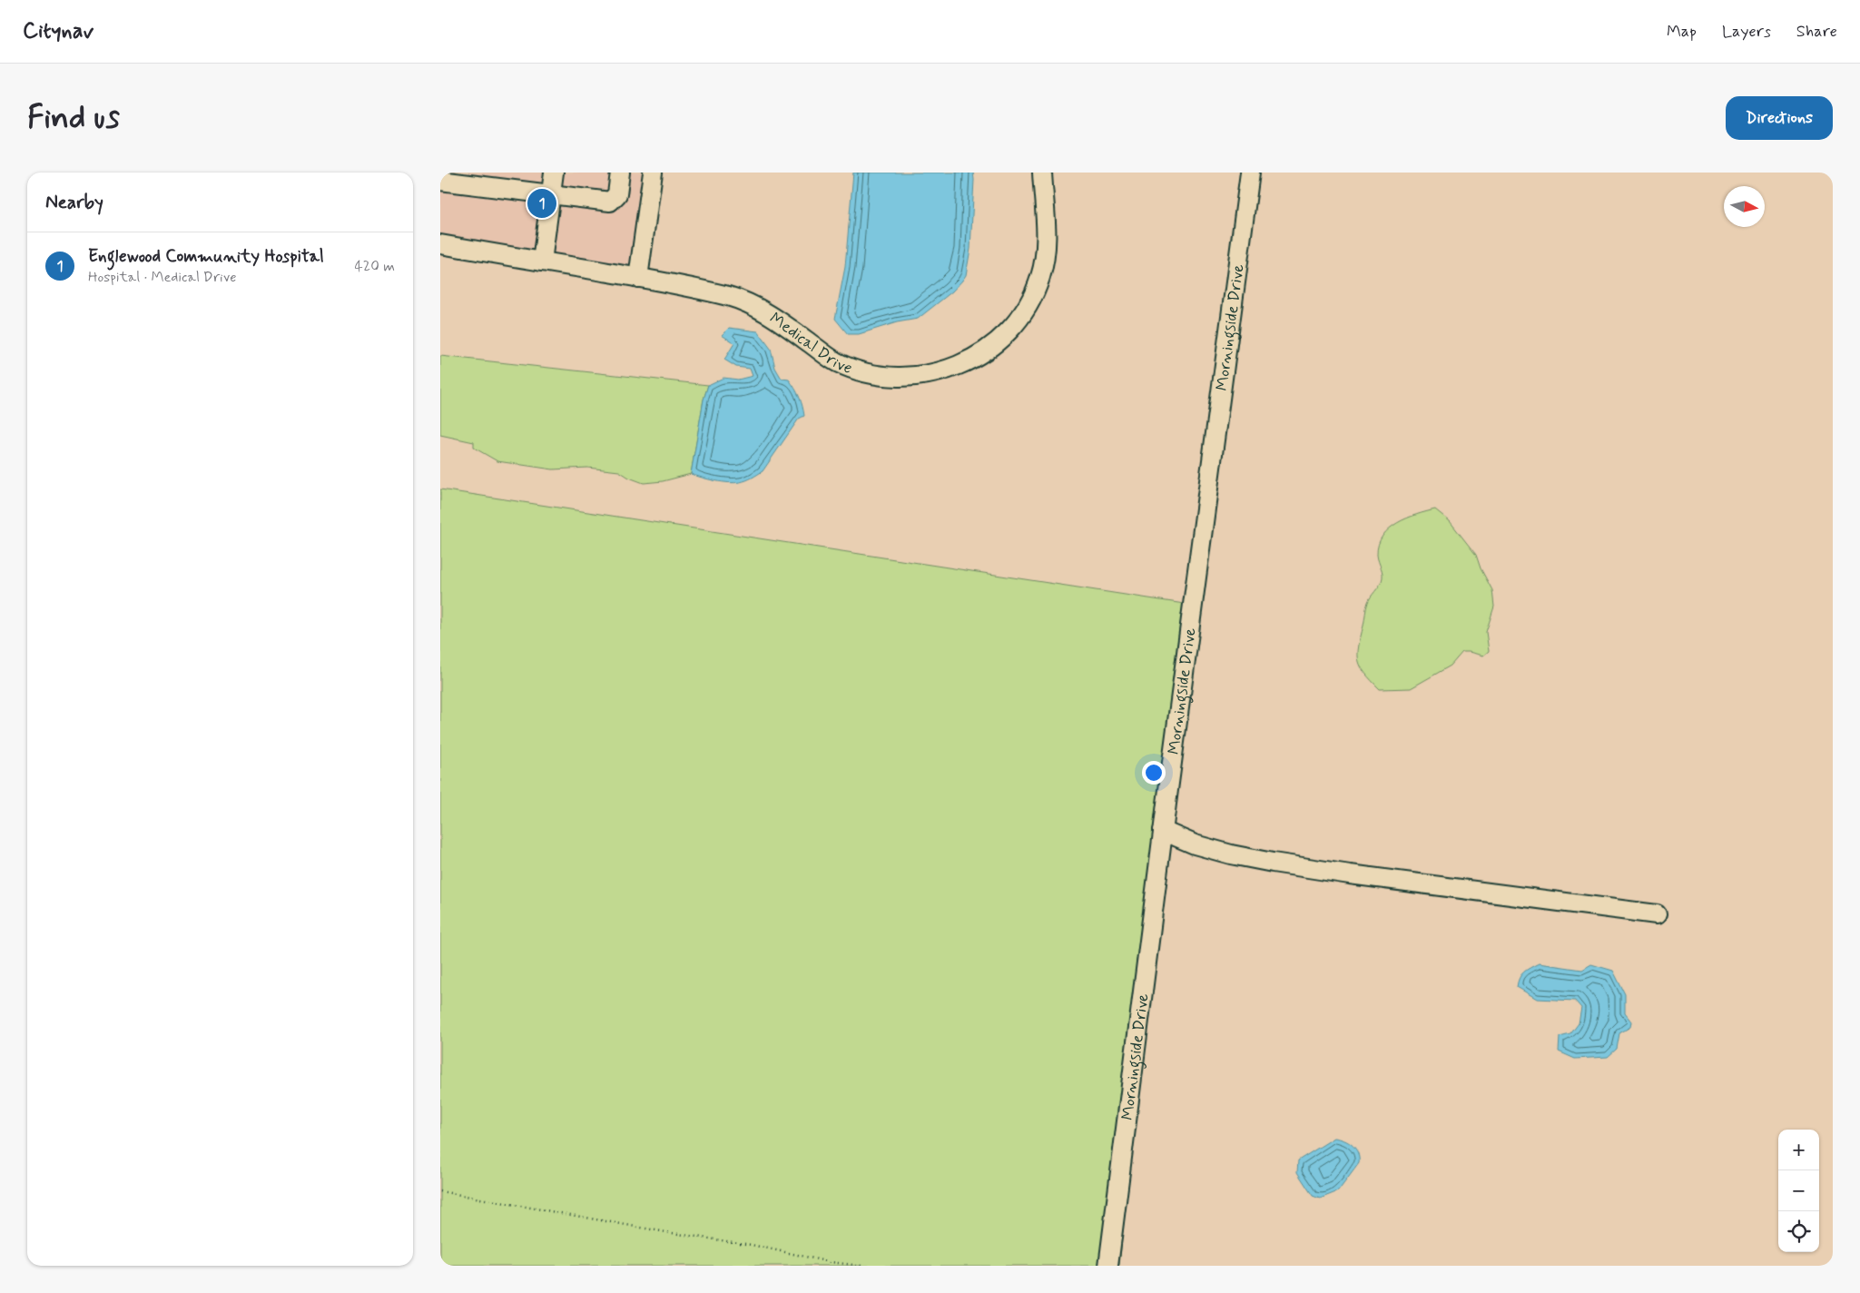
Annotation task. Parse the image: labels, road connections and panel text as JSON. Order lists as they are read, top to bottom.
{
  "streets": {
    "street": ["Morningside Drive", "Medical Drive"]
  },
  "north": "right",
  "page": {
    "header": "Citynav",
    "nav": ["Map", "Layers", "Share"],
    "buttons": "Directions",
    "title": "Find us",
    "heading": "Nearby",
    "pins": "1",
    "list": [
      {
        "mark": "1",
        "name": "Englewood Community Hospital",
        "note": "Hospital · Medical Drive",
        "value": "420 m"
      }
    ],
    "map_buttons": ["+", "−"]
  }
}
